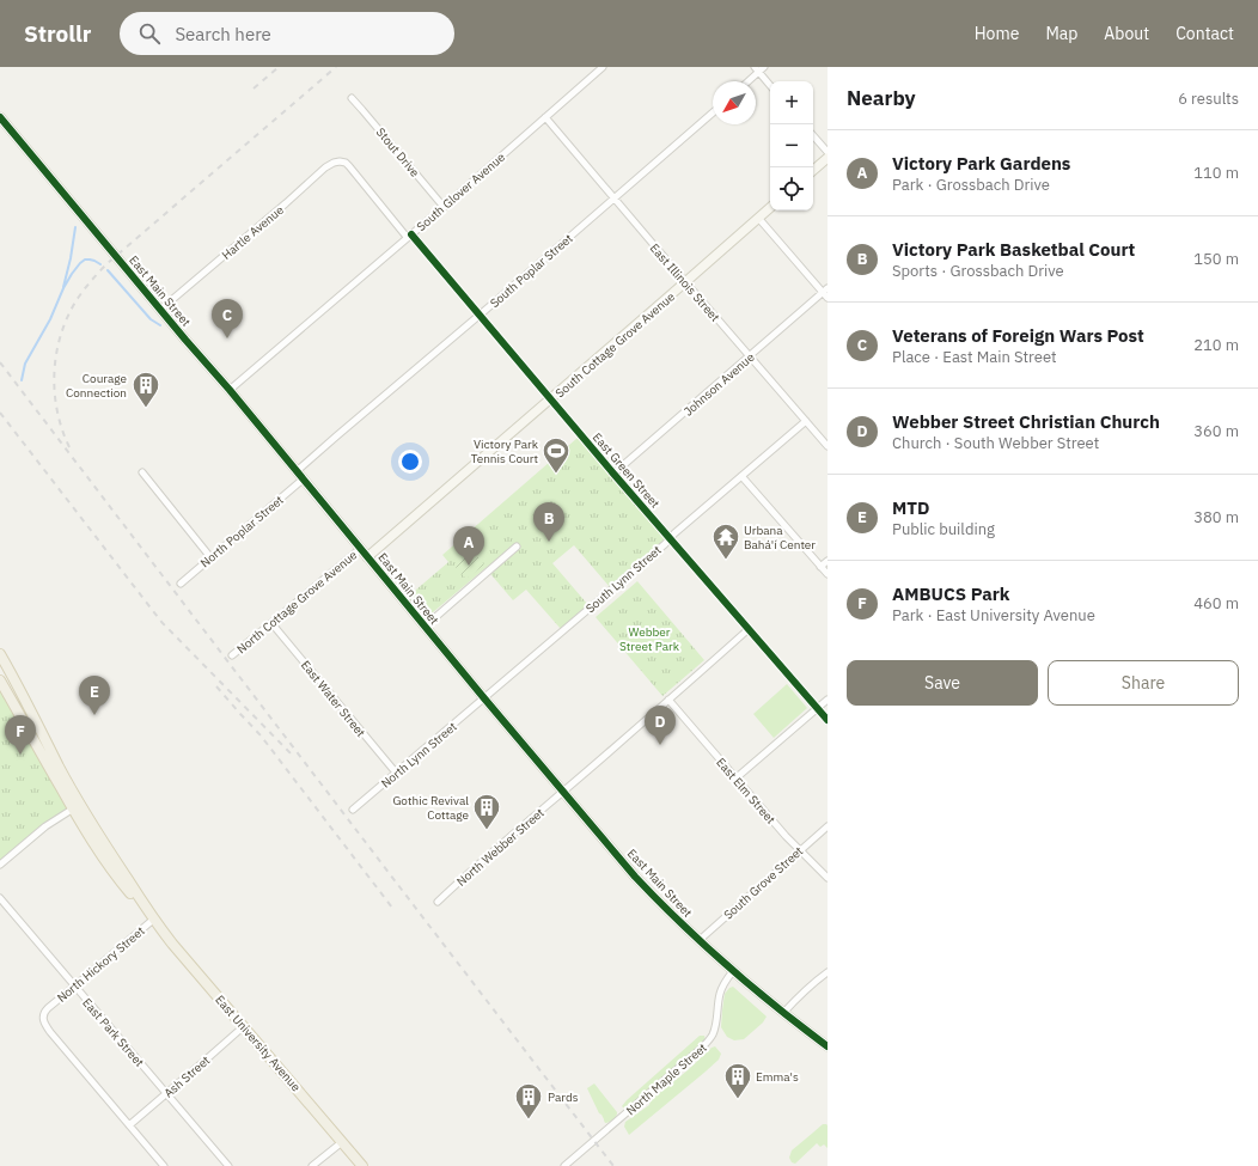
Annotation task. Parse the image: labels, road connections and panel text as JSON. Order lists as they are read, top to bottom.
{
  "streets": {
    "main road": ["East Main Street", "South Cottage Grove Avenue", "East University Avenue"],
    "street": [
      "Stout Drive",
      "South Glover Avenue",
      "Hartle Avenue",
      "South Poplar Street",
      "East Illinois Street",
      "Johnson Avenue",
      "East Green Street",
      "North Poplar Street",
      "South Lynn Street",
      "North Cottage Grove Avenue",
      "East Water Street",
      "North Lynn Street",
      "East Elm Street",
      "North Webber Street",
      "South Grove Street",
      "North Hickory Street",
      "East Park Street",
      "Ash Street",
      "North Maple Street"
    ]
  },
  "crossings": [
    ["Stout Drive", "South Glover Avenue"],
    ["South Glover Avenue", "East Illinois Street"],
    ["South Glover Avenue", "East Main Street"],
    ["South Glover Avenue", "East Green Street"],
    ["Hartle Avenue", "East Main Street"],
    ["Hartle Avenue", "East Green Street"],
    ["South Poplar Street", "East Illinois Street"],
    ["South Poplar Street", "East Main Street"],
    ["South Poplar Street", "East Green Street"],
    ["East Illinois Street", "South Cottage Grove Avenue"],
    ["East Illinois Street", "Johnson Avenue"],
    ["East Illinois Street", "South Lynn Street"],
    ["East Main Street", "South Cottage Grove Avenue"],
    ["East Main Street", "North Poplar Street"],
    ["East Main Street", "South Lynn Street"],
    ["East Main Street", "North Cottage Grove Avenue"],
    ["East Main Street", "North Lynn Street"],
    ["East Main Street", "North Webber Street"],
    ["East Main Street", "South Grove Street"],
    ["East Main Street", "North Maple Street"],
    ["South Cottage Grove Avenue", "East Green Street"],
    ["Johnson Avenue", "East Green Street"],
    ["East Green Street", "South Lynn Street"],
    ["East Green Street", "North Webber Street"],
    ["South Lynn Street", "North Lynn Street"],
    ["North Cottage Grove Avenue", "East Water Street"],
    ["East Water Street", "North Lynn Street"],
    ["East Elm Street", "North Webber Street"],
    ["East Elm Street", "South Grove Street"],
    ["North Hickory Street", "East Park Street"],
    ["North Hickory Street", "East University Avenue"],
    ["North Hickory Street", "Ash Street"],
    ["East Park Street", "Ash Street"],
    ["East University Avenue", "Ash Street"]
  ],
  "parks": ["Webber Street Park"],
  "places": {
    "building": [
      "Courage Connection",
      "Gothic Revival Cottage",
      "Emma's",
      "Pards"
    ],
    "sports": ["Victory Park Tennis Court"],
    "temple": ["Urbana Bahá'í Center"]
  },
  "north": "bottom left",
  "page": {
    "header": "Strollr",
    "search": "Search here",
    "nav": [
      "Home",
      "Map",
      "About",
      "Contact"
    ],
    "heading": ["Nearby", "6 results"],
    "map_buttons": ["+", "−"],
    "list": [
      {
        "mark": "A",
        "name": "Victory Park Gardens",
        "note": "Park · Grossbach Drive",
        "value": "110 m"
      },
      {
        "mark": "B",
        "name": "Victory Park Basketbal Court",
        "note": "Sports · Grossbach Drive",
        "value": "150 m"
      },
      {
        "mark": "C",
        "name": "Veterans of Foreign Wars Post",
        "note": "Place · East Main Street",
        "value": "210 m"
      },
      {
        "mark": "D",
        "name": "Webber Street Christian Church",
        "note": "Church · South Webber Street",
        "value": "360 m"
      },
      {
        "mark": "E",
        "name": "MTD",
        "note": "Public building",
        "value": "380 m"
      },
      {
        "mark": "F",
        "name": "AMBUCS Park",
        "note": "Park · East University Avenue",
        "value": "460 m"
      }
    ],
    "pins": [
      "C",
      "B",
      "A",
      "E",
      "D",
      "F"
    ],
    "buttons": ["Save", "Share"]
  }
}
